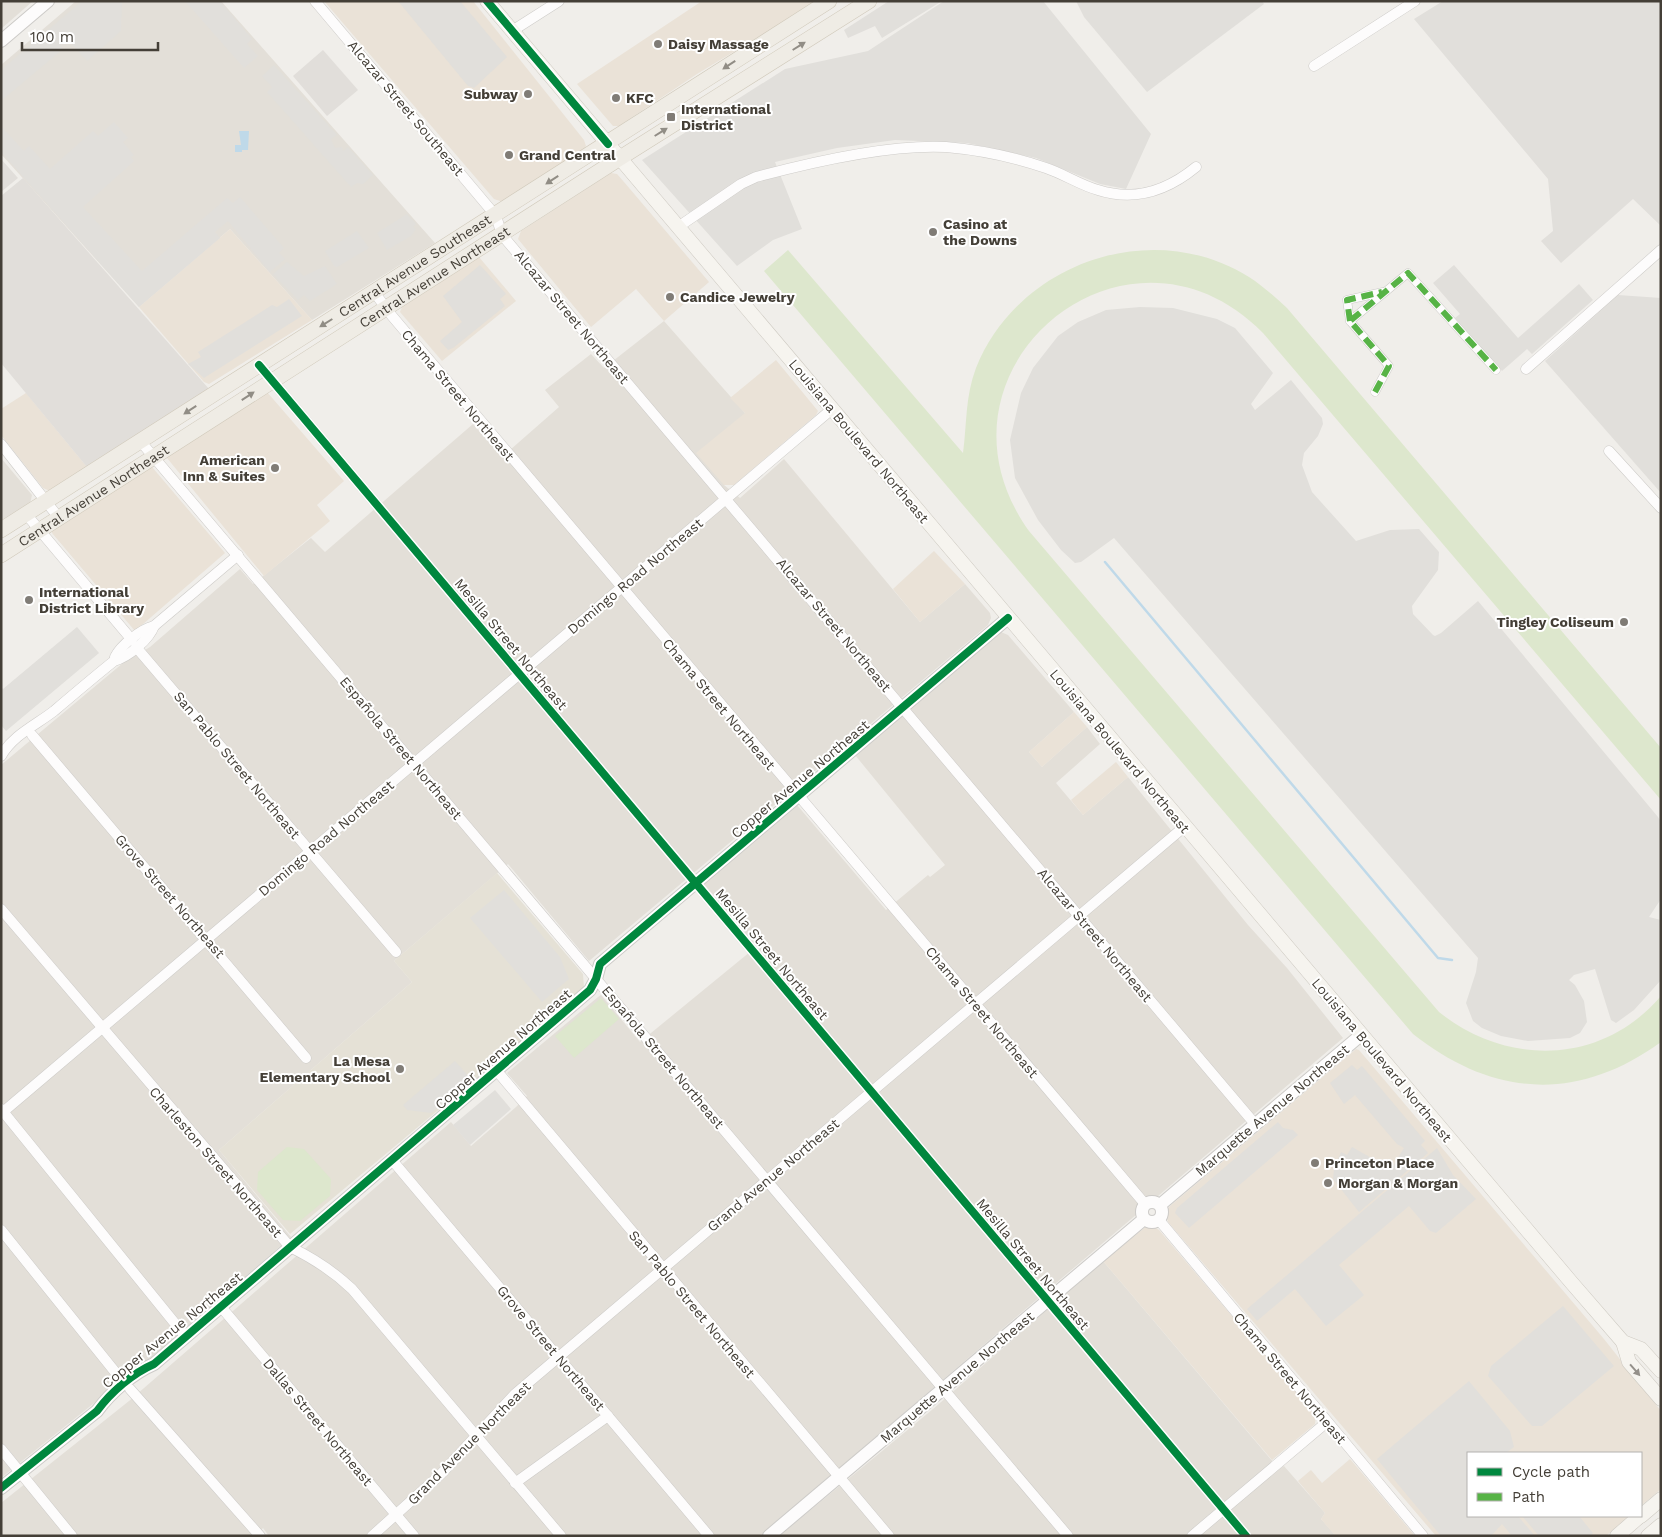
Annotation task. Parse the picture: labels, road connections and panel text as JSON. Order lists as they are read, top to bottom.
{
  "streets": {
    "main road": ["Central Avenue Southeast", "Central Avenue Northeast", "Louisiana Boulevard Northeast"],
    "street": [
      "Alcazar Street Southeast",
      "Alcazar Street Northeast",
      "Chama Street Northeast",
      "Domingo Road Northeast",
      "Mesilla Street Northeast",
      "Española Street Northeast",
      "San Pablo Street Northeast",
      "Copper Avenue Northeast",
      "Grove Street Northeast",
      "Marquette Avenue Northeast",
      "Charleston Street Northeast",
      "Grand Avenue Northeast",
      "Dallas Street Northeast"
    ]
  },
  "crossings": [
    ["Alcazar Street Southeast", "Central Avenue Southeast"],
    ["Alcazar Street Southeast", "Alcazar Street Northeast"],
    ["Central Avenue Southeast", "Alcazar Street Northeast"],
    ["Central Avenue Southeast", "Chama Street Northeast"],
    ["Central Avenue Southeast", "Louisiana Boulevard Northeast"],
    ["Central Avenue Southeast", "Mesilla Street Northeast"],
    ["Central Avenue Southeast", "Española Street Northeast"],
    ["Central Avenue Southeast", "San Pablo Street Northeast"],
    ["Central Avenue Northeast", "Alcazar Street Northeast"],
    ["Central Avenue Northeast", "Chama Street Northeast"],
    ["Central Avenue Northeast", "Louisiana Boulevard Northeast"],
    ["Central Avenue Northeast", "Mesilla Street Northeast"],
    ["Central Avenue Northeast", "Española Street Northeast"],
    ["Central Avenue Northeast", "San Pablo Street Northeast"],
    ["Alcazar Street Northeast", "Domingo Road Northeast"],
    ["Alcazar Street Northeast", "Copper Avenue Northeast"],
    ["Alcazar Street Northeast", "Marquette Avenue Northeast"],
    ["Alcazar Street Northeast", "Grand Avenue Northeast"],
    ["Chama Street Northeast", "Domingo Road Northeast"],
    ["Chama Street Northeast", "Copper Avenue Northeast"],
    ["Chama Street Northeast", "Marquette Avenue Northeast"],
    ["Chama Street Northeast", "Grand Avenue Northeast"],
    ["Louisiana Boulevard Northeast", "Domingo Road Northeast"],
    ["Louisiana Boulevard Northeast", "Copper Avenue Northeast"],
    ["Louisiana Boulevard Northeast", "Marquette Avenue Northeast"],
    ["Louisiana Boulevard Northeast", "Grand Avenue Northeast"],
    ["Domingo Road Northeast", "Mesilla Street Northeast"],
    ["Domingo Road Northeast", "Española Street Northeast"],
    ["Domingo Road Northeast", "San Pablo Street Northeast"],
    ["Domingo Road Northeast", "Grove Street Northeast"],
    ["Domingo Road Northeast", "Charleston Street Northeast"],
    ["Mesilla Street Northeast", "Copper Avenue Northeast"],
    ["Mesilla Street Northeast", "Marquette Avenue Northeast"],
    ["Mesilla Street Northeast", "Grand Avenue Northeast"],
    ["Española Street Northeast", "Copper Avenue Northeast"],
    ["Española Street Northeast", "Marquette Avenue Northeast"],
    ["Española Street Northeast", "Grand Avenue Northeast"],
    ["San Pablo Street Northeast", "Copper Avenue Northeast"],
    ["San Pablo Street Northeast", "Marquette Avenue Northeast"],
    ["San Pablo Street Northeast", "Grand Avenue Northeast"],
    ["Copper Avenue Northeast", "Grove Street Northeast"],
    ["Copper Avenue Northeast", "Charleston Street Northeast"],
    ["Copper Avenue Northeast", "Dallas Street Northeast"],
    ["Grove Street Northeast", "Grand Avenue Northeast"],
    ["Charleston Street Northeast", "Grand Avenue Northeast"],
    ["Grand Avenue Northeast", "Dallas Street Northeast"]
  ],
  "one_way": ["Central Avenue Southeast", "Central Avenue Northeast"],
  "places": {
    "other": [
      "Daisy Massage",
      "Subway",
      "KFC",
      "Grand Central",
      "Casino at the Downs",
      "Candice Jewelry",
      "American Inn & Suites",
      "International District Library",
      "Tingley Coliseum",
      "La Mesa Elementary School",
      "Princeton Place",
      "Morgan & Morgan"
    ],
    "transit": ["International District"]
  },
  "legend": ["Cycle path", "Path"],
  "scale_bar": "100 m"
}
